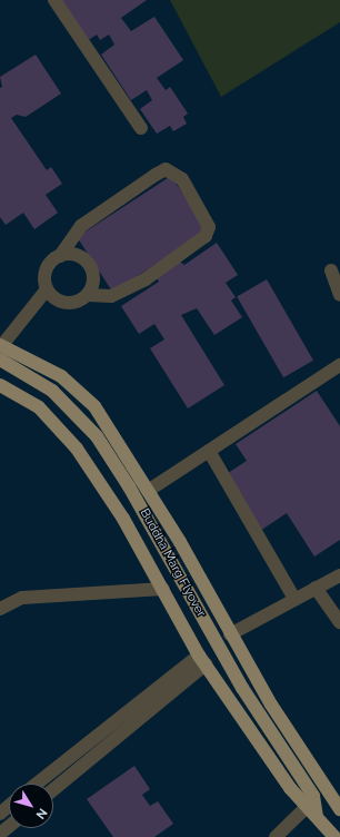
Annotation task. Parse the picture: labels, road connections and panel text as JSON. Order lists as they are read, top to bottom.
{
  "streets": {
    "main road": ["Buddha Marg Flyover"]
  },
  "north": "bottom right"
}
